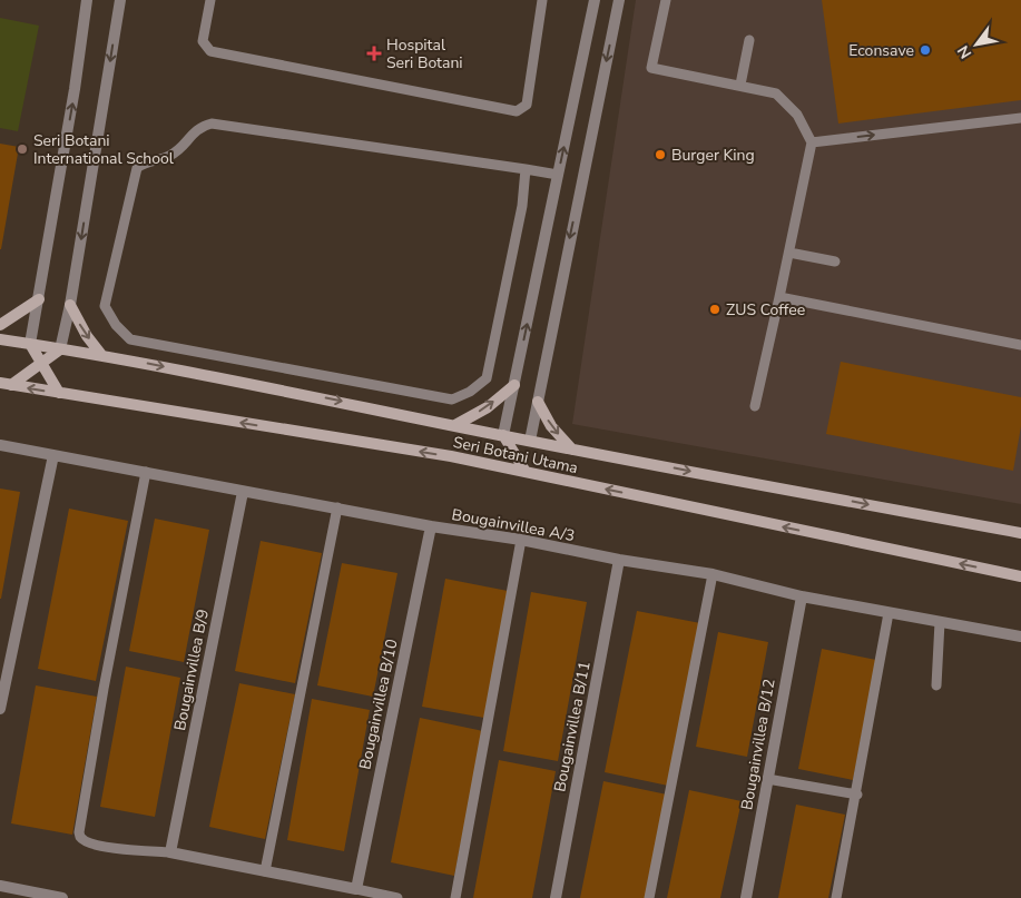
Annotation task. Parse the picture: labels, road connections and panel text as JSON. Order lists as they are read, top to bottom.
{
  "streets": {
    "main road": ["Seri Botani Utama"],
    "street": [
      "Bougainvillea A/3",
      "Bougainvillea B/9",
      "Bougainvillea B/10",
      "Bougainvillea B/11",
      "Bougainvillea B/12"
    ]
  },
  "crossings": [
    ["Bougainvillea A/3", "Bougainvillea B/9"],
    ["Bougainvillea A/3", "Bougainvillea B/10"],
    ["Bougainvillea A/3", "Bougainvillea B/11"],
    ["Bougainvillea A/3", "Bougainvillea B/12"]
  ],
  "places": {
    "other": [
      "Econsave",
      "Seri Botani International School",
      "Burger King",
      "ZUS Coffee"
    ],
    "health": ["Hospital Seri Botani"]
  },
  "north": "bottom left"
}
